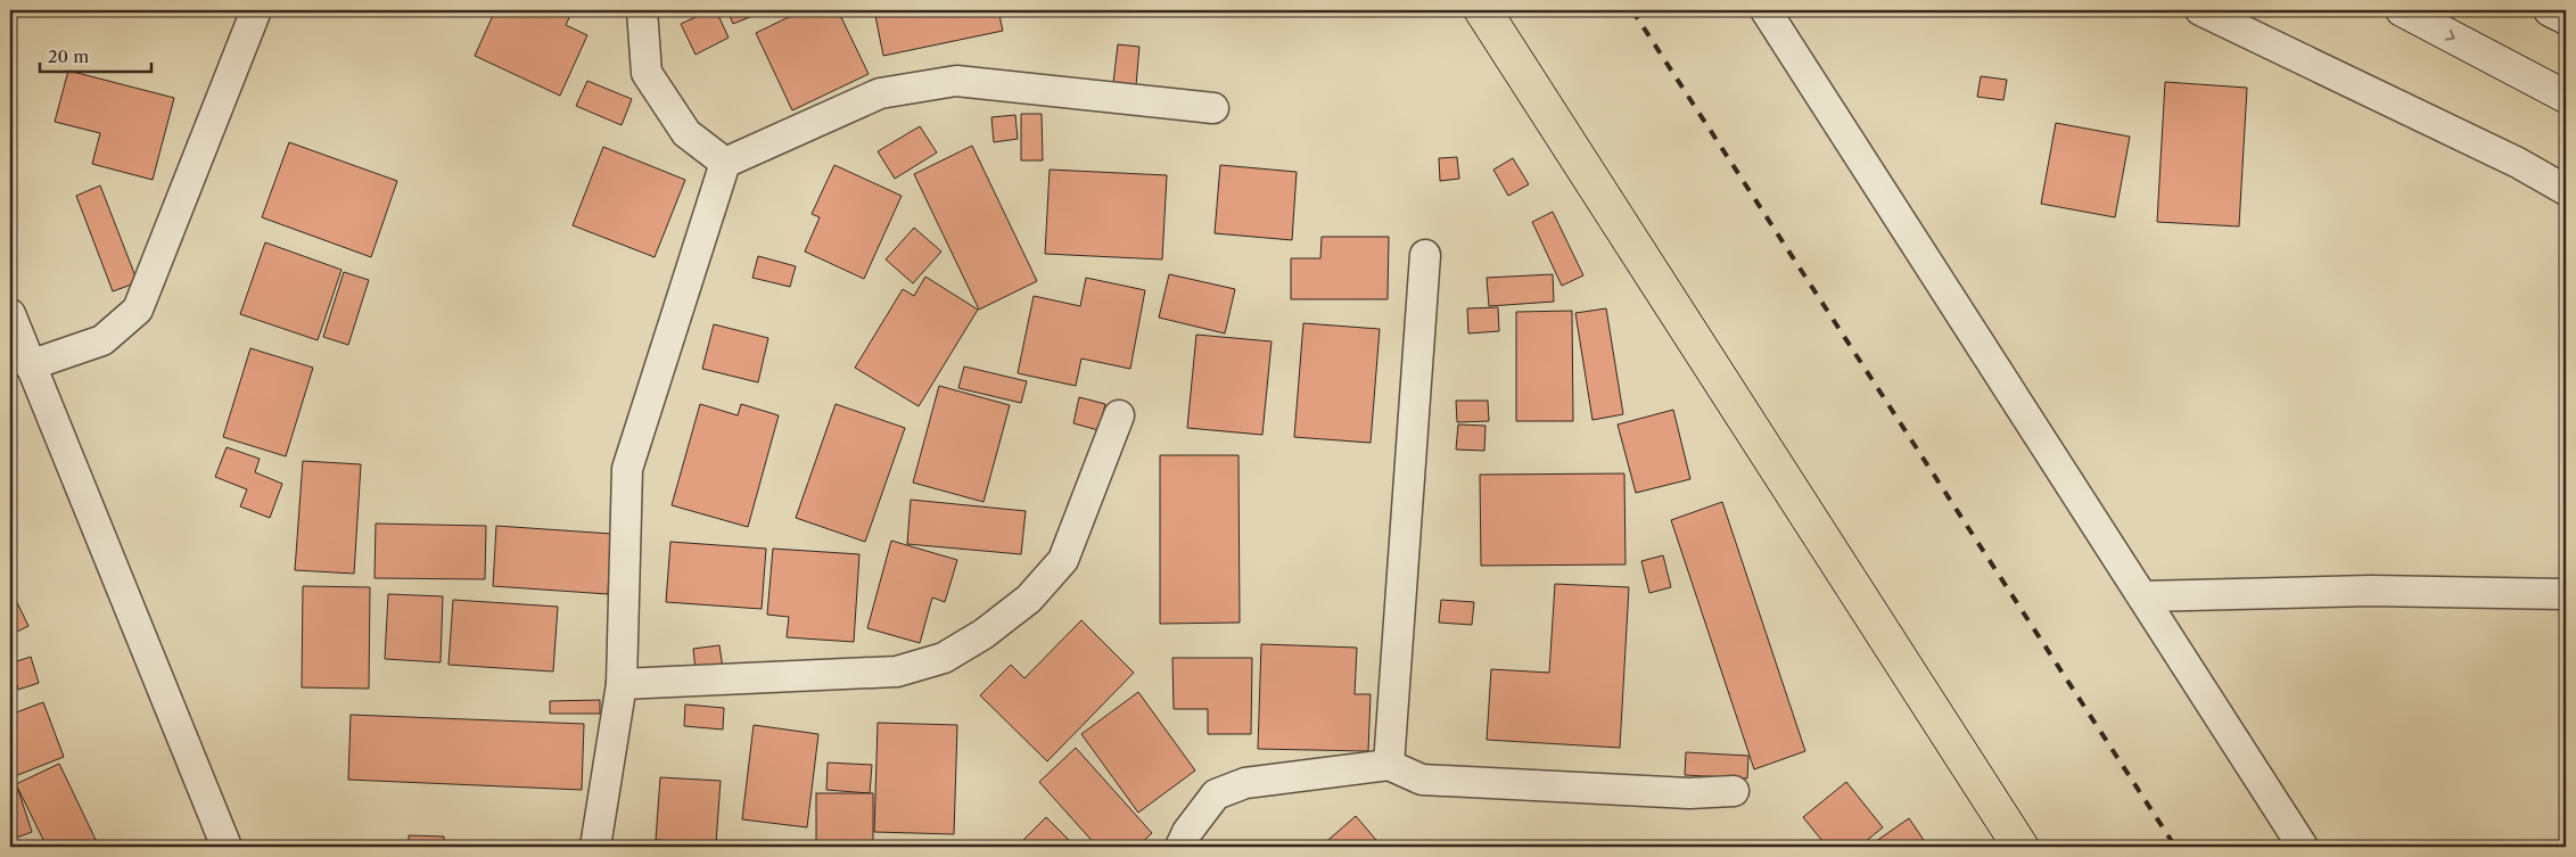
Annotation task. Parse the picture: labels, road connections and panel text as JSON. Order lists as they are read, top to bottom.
{
  "scale_bar": "20 m"
}
